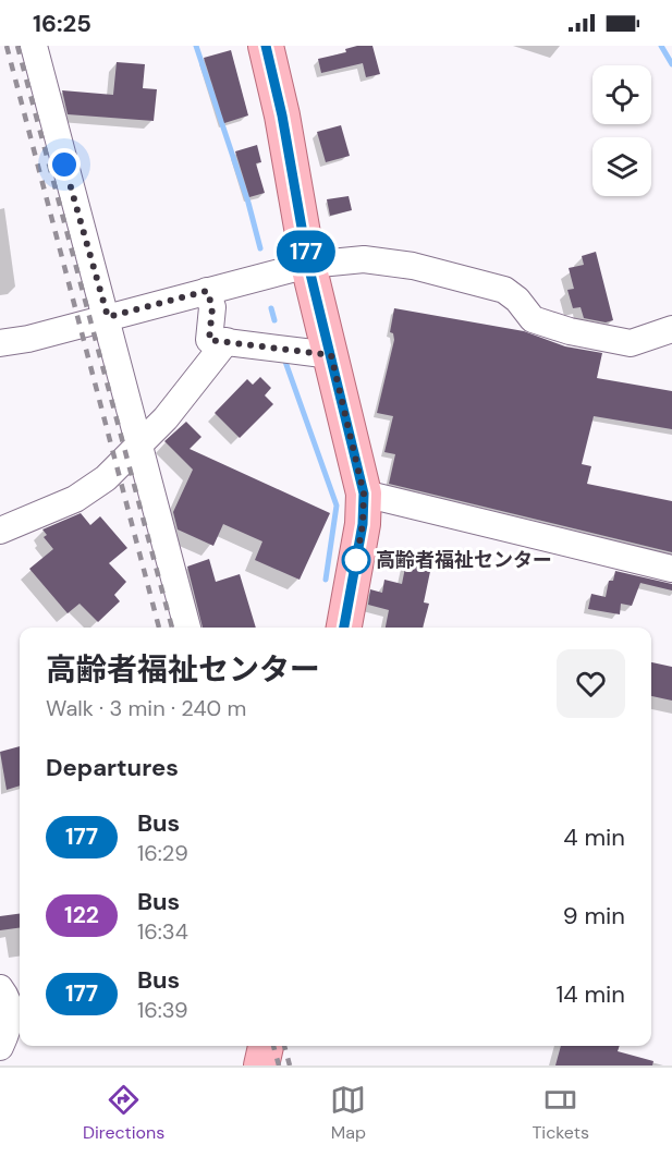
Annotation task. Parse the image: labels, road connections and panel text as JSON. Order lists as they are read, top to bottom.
{
  "places": ["高齢者福祉センター"],
  "lines": ["bus line 177"],
  "page": {
    "status": "16:25",
    "on_map": "177",
    "heading": [
      ["高齢者福祉センター", "Walk · 3 min · 240 m"],
      "Departures"
    ],
    "list": [
      {
        "mark": "177",
        "name": "Bus",
        "note": "16:29",
        "value": "4 min"
      },
      {
        "mark": "122",
        "name": "Bus",
        "note": "16:34",
        "value": "9 min"
      },
      {
        "mark": "177",
        "name": "Bus",
        "note": "16:39",
        "value": "14 min"
      }
    ],
    "tabs": ["Directions", "Map", "Tickets"]
  }
}
